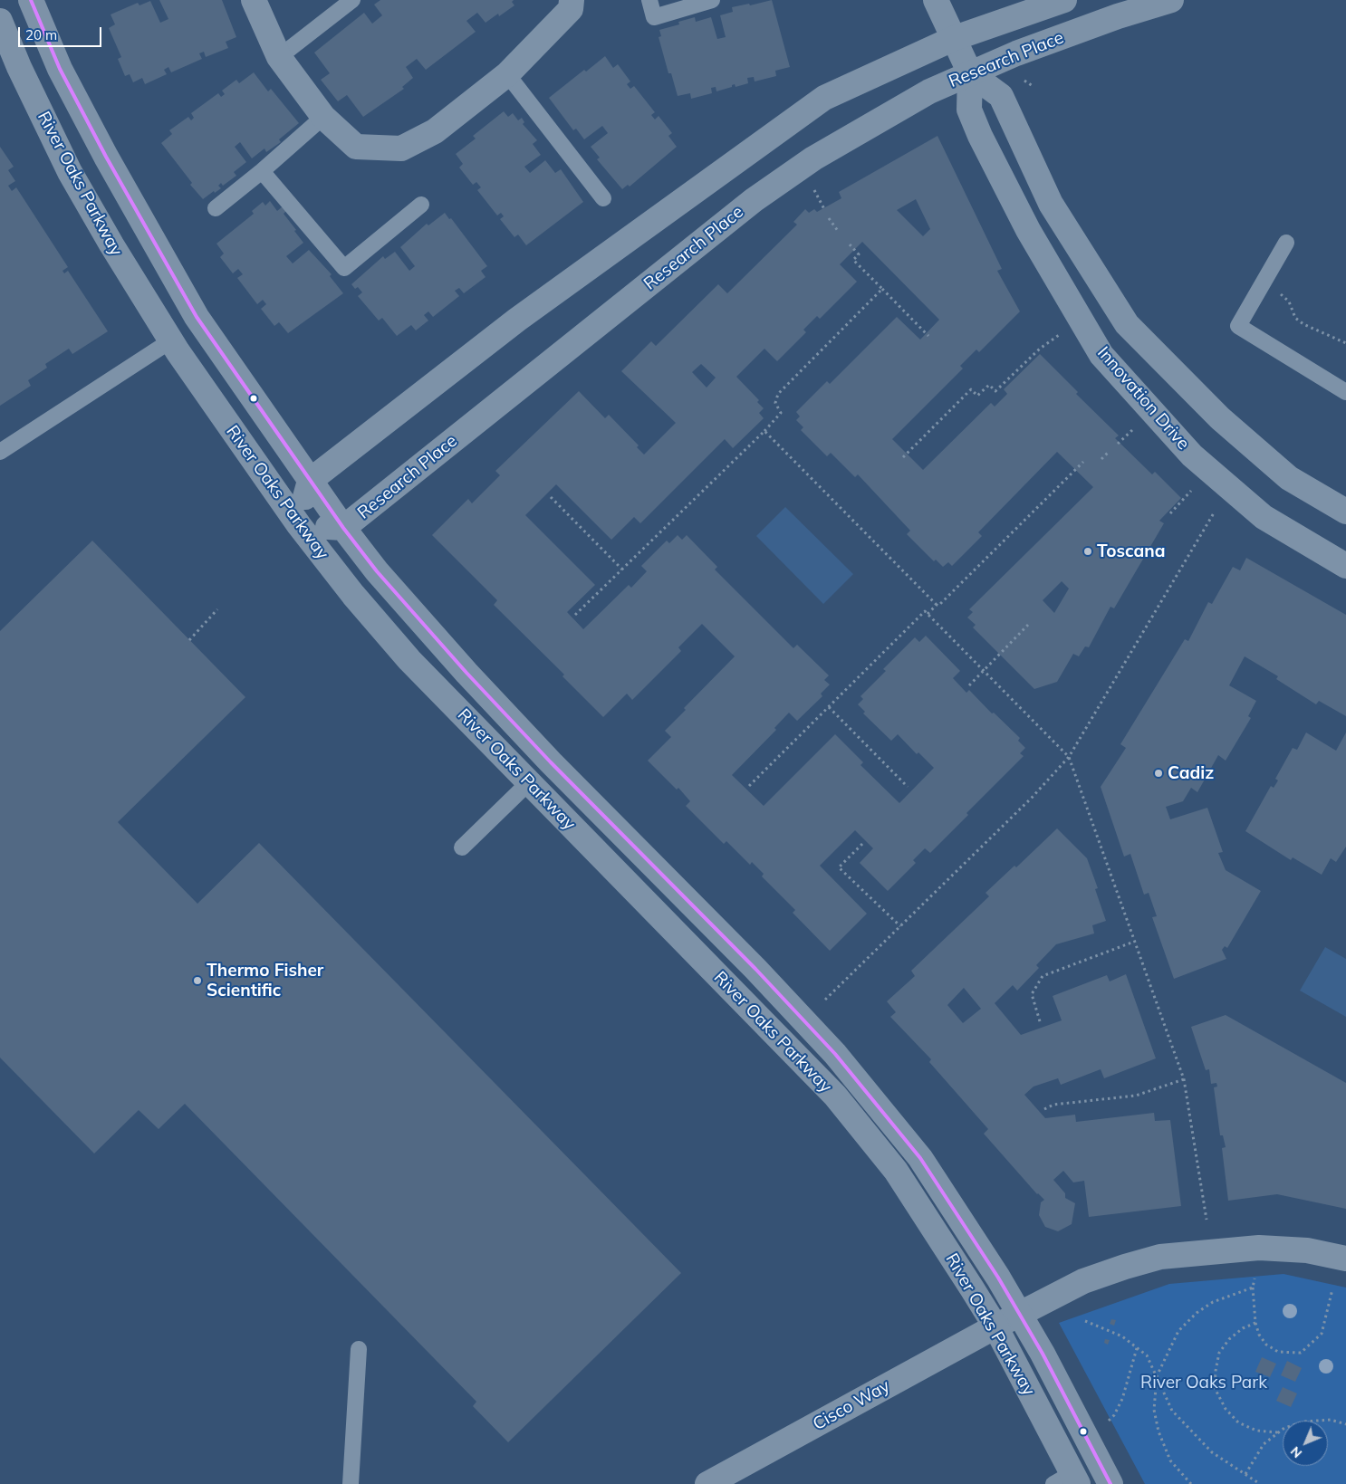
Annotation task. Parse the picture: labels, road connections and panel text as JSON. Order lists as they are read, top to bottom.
{
  "streets": {
    "street": [
      "Research Place",
      "River Oaks Parkway",
      "Innovation Drive",
      "Cisco Way"
    ]
  },
  "crossings": [
    ["Research Place", "River Oaks Parkway"],
    ["Research Place", "Innovation Drive"],
    ["River Oaks Parkway", "Cisco Way"]
  ],
  "parks": ["River Oaks Park"],
  "places": ["Toscana", "Cadiz", "Thermo Fisher Scientific"],
  "scale_bar": "20 m",
  "north": "bottom left"
}
